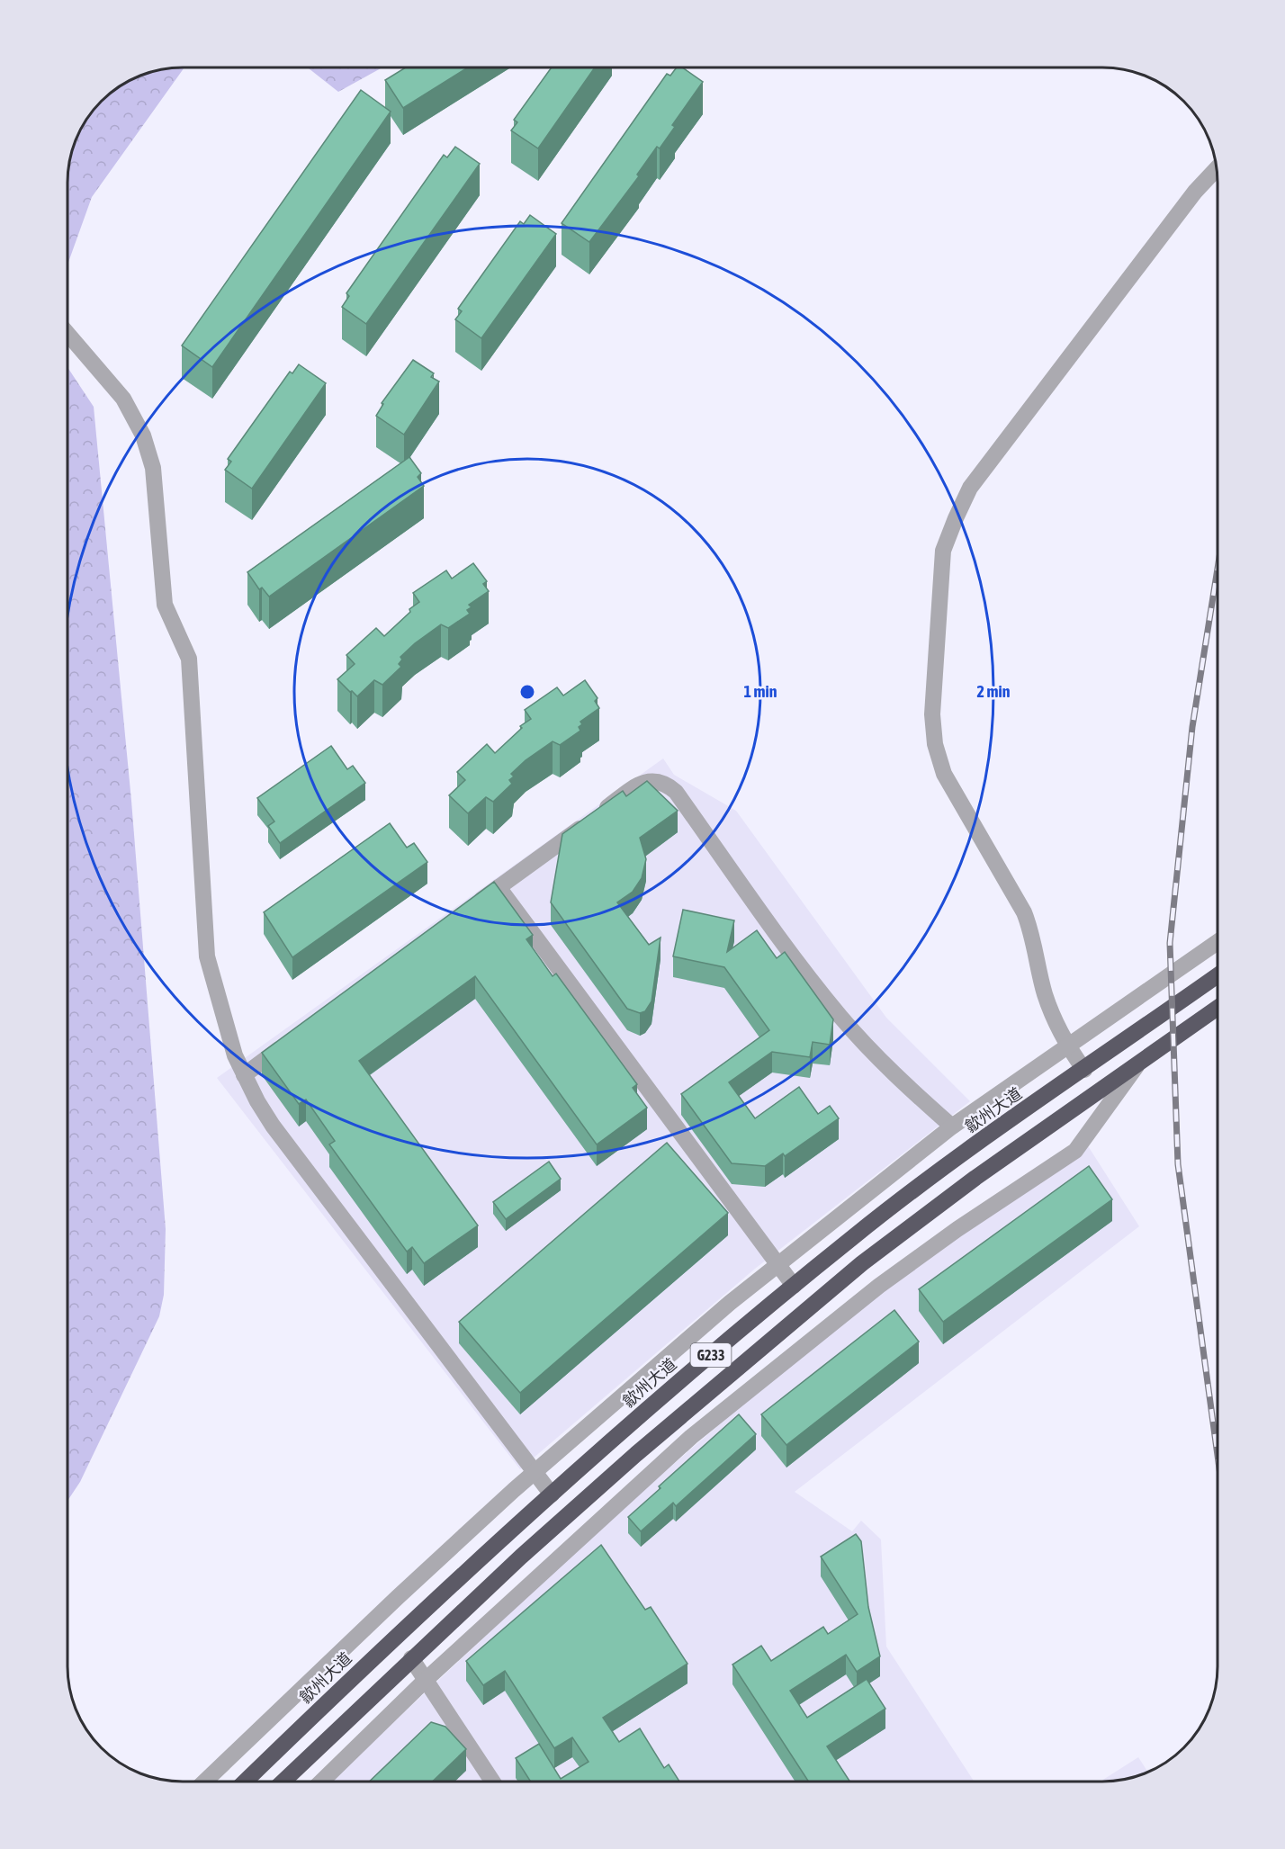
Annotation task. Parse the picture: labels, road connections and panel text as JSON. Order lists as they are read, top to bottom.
{
  "streets": {
    "highway": ["歙州大道", "G233"]
  },
  "rings": ["1 min", "2 min"]
}
